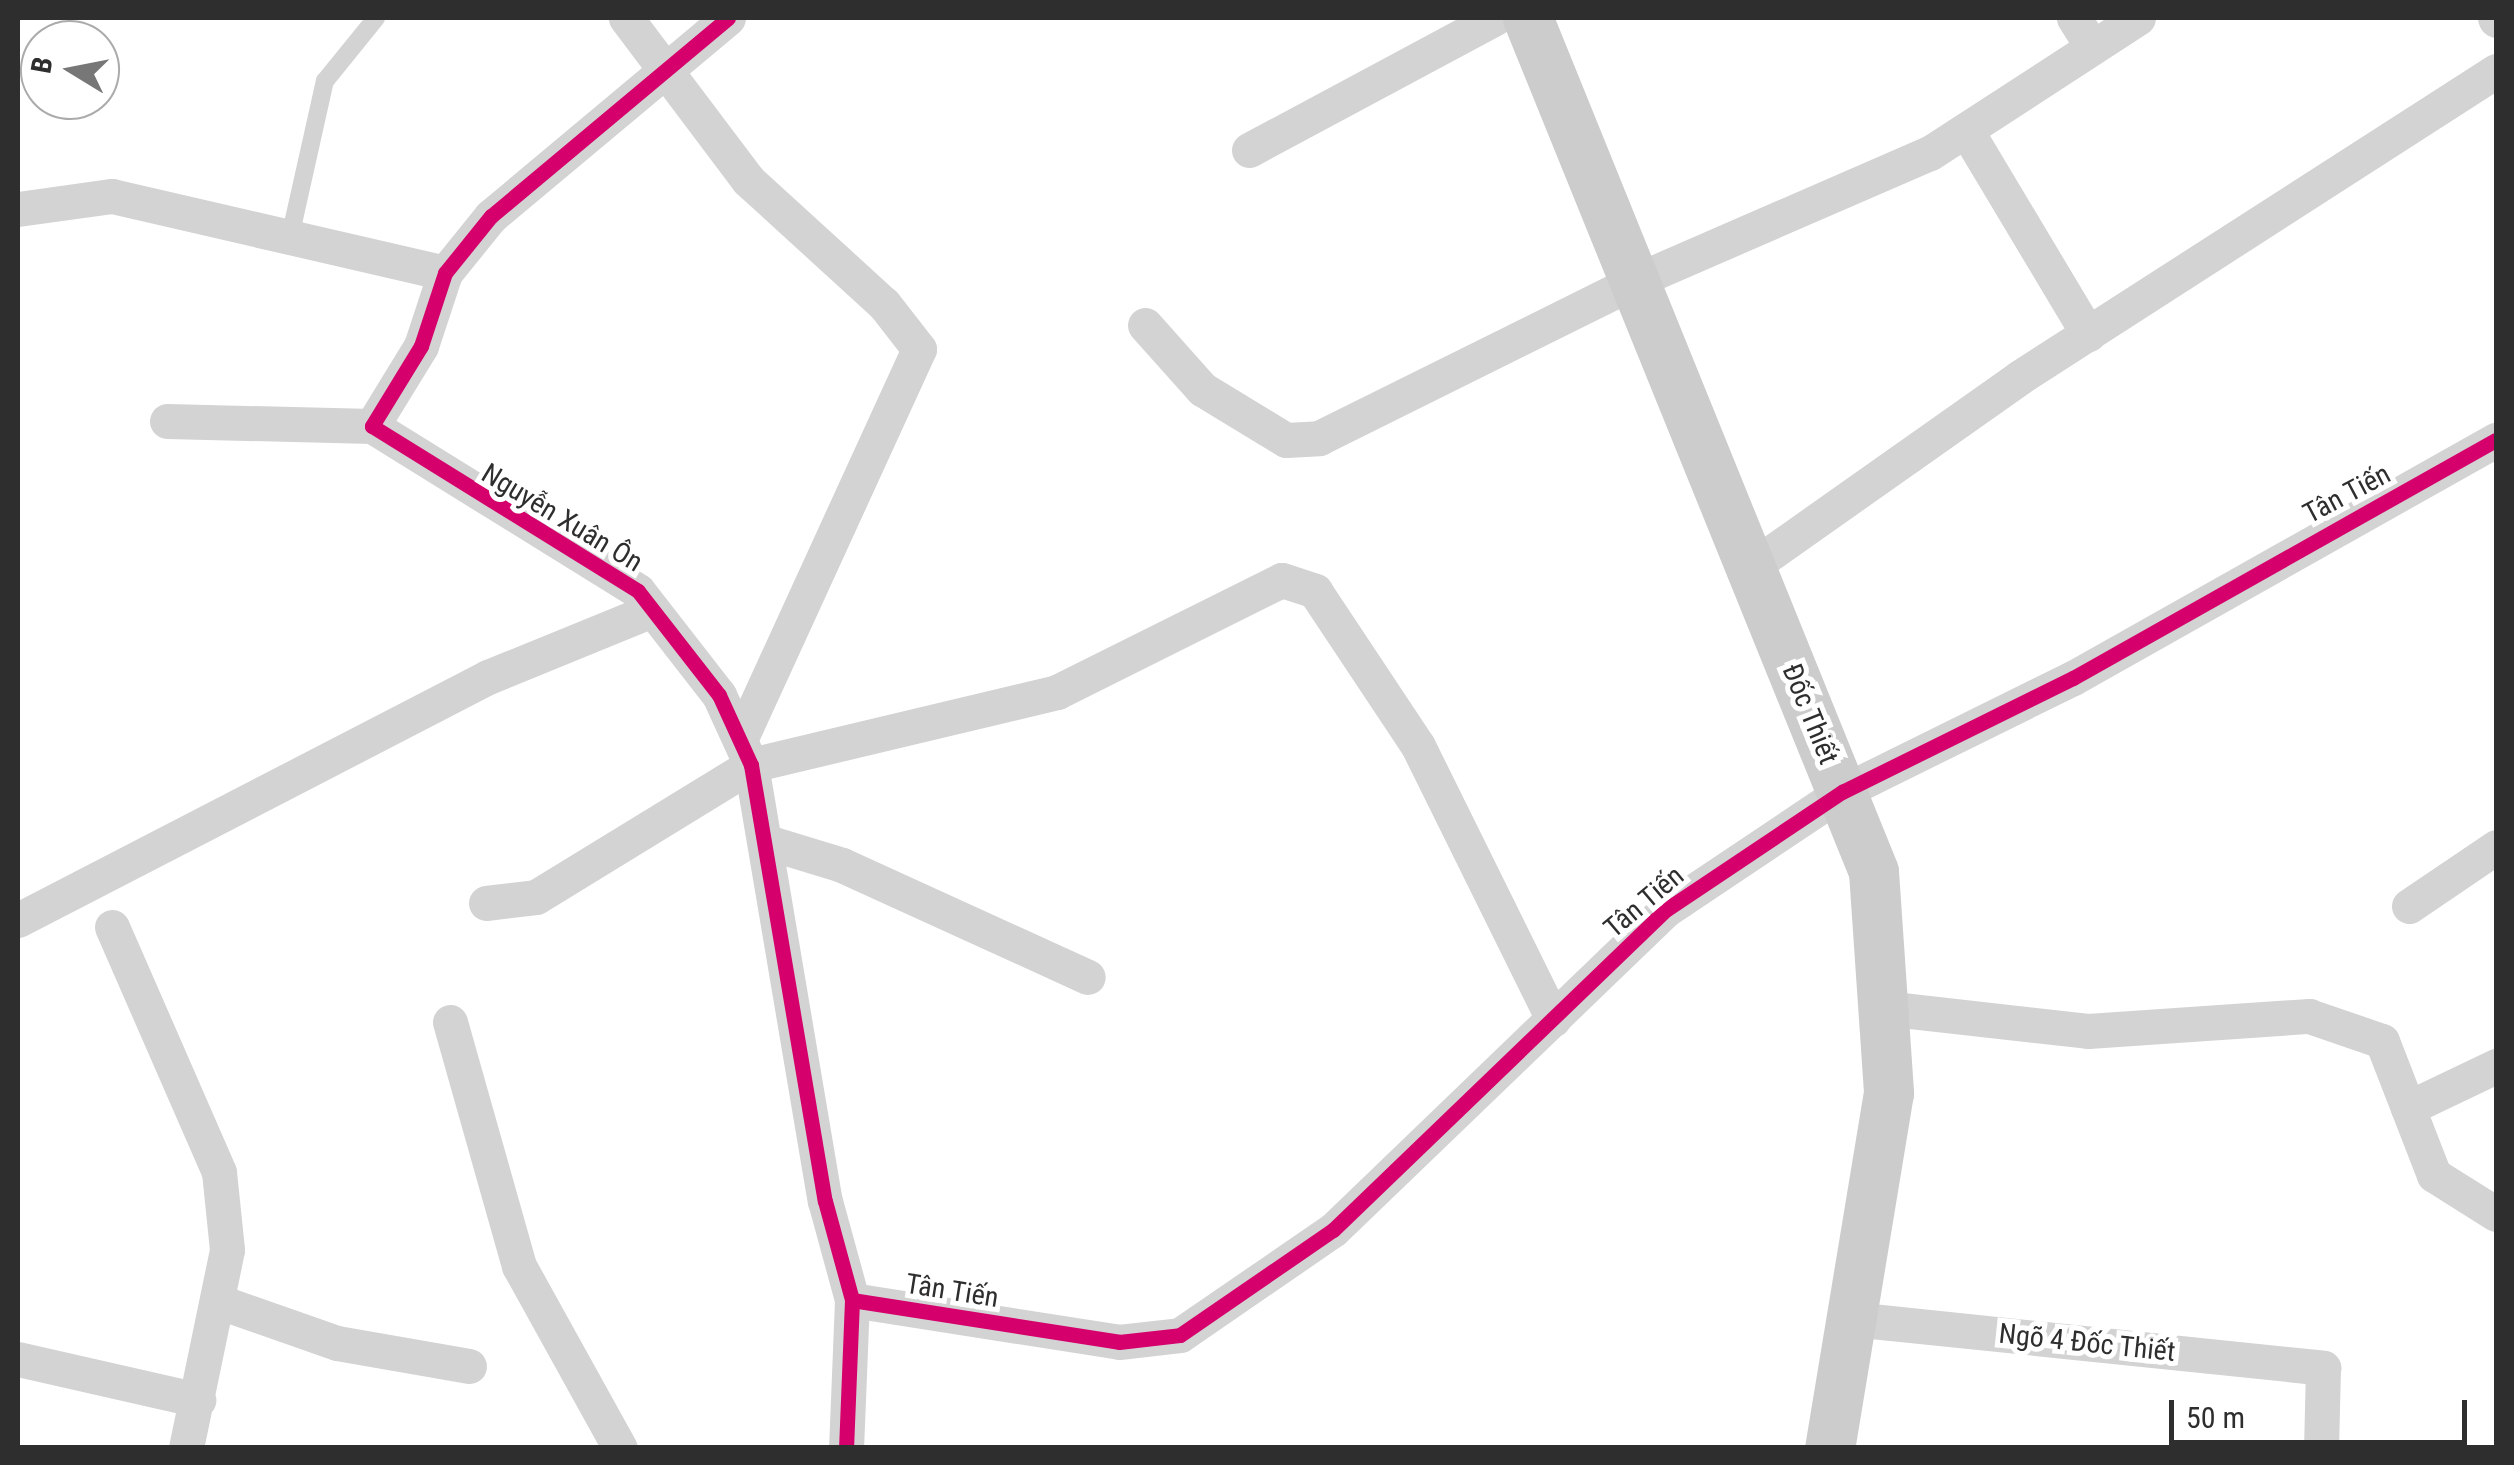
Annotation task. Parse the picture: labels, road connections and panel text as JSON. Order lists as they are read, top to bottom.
{
  "streets": {
    "street": [
      "Tân Tiến",
      "Nguyễn Xuân Ôn",
      "Đốc Thiết",
      "Ngõ 4 Đốc Thiết"
    ]
  },
  "crossings": [
    ["Tân Tiến", "Nguyễn Xuân Ôn"],
    ["Tân Tiến", "Đốc Thiết"],
    ["Đốc Thiết", "Ngõ 4 Đốc Thiết"]
  ],
  "scale_bar": "50 m",
  "north": "left"
}
